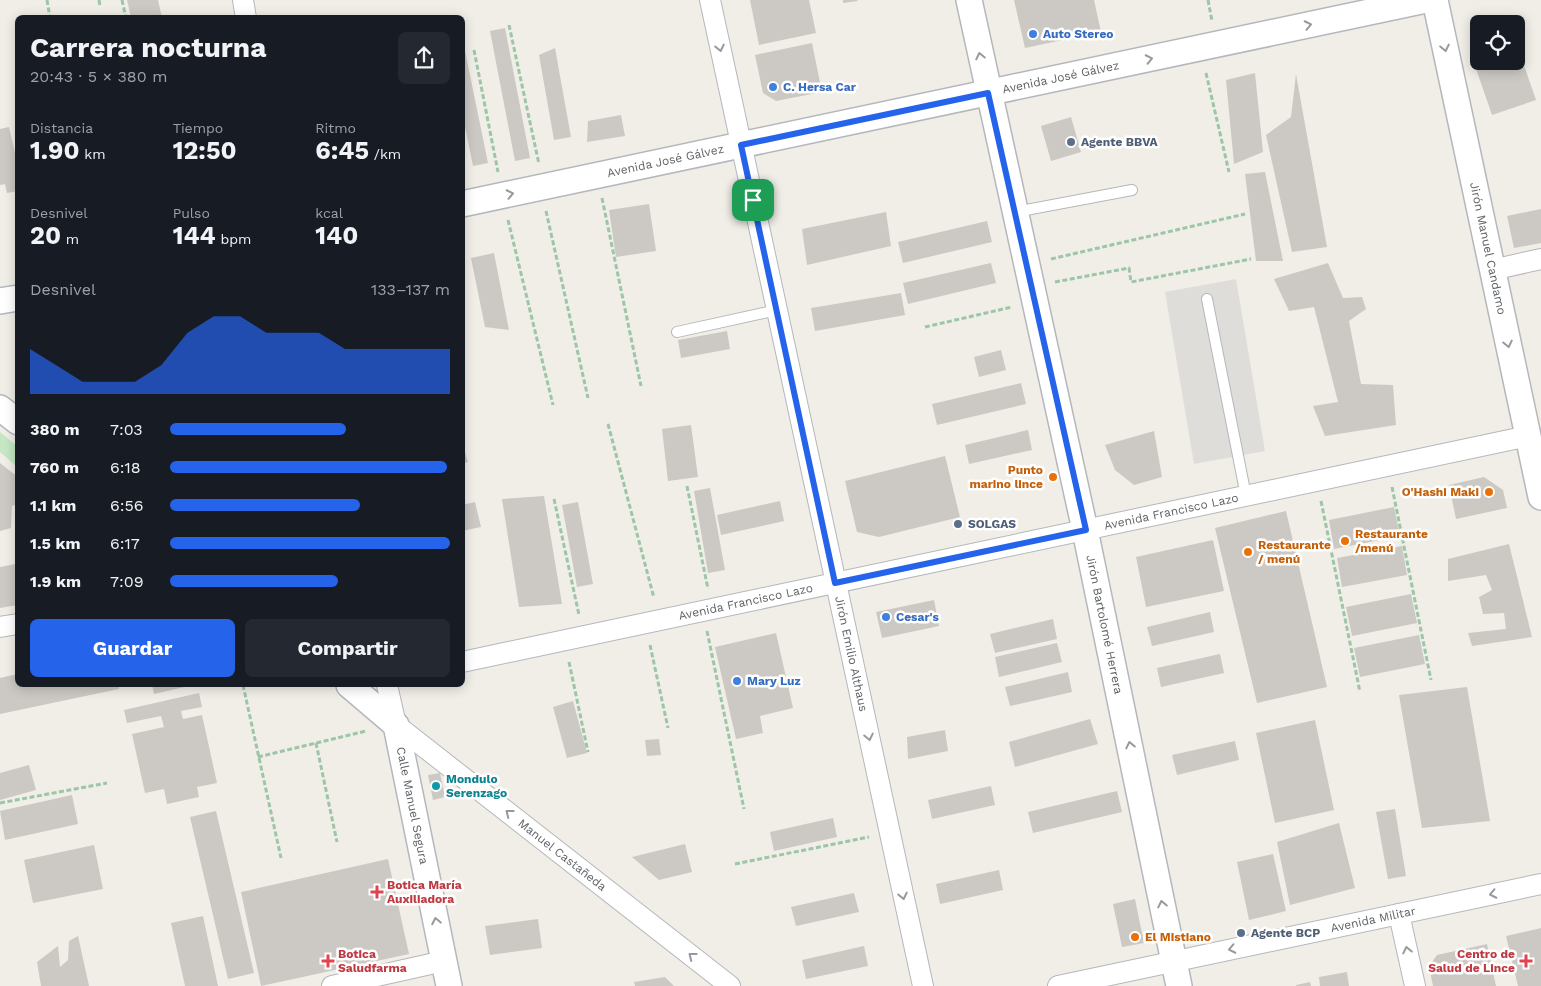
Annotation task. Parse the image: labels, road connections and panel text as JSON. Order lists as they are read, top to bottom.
{
  "streets": {
    "street": [
      "Avenida José Gálvez",
      "Jirón Manuel Candamo",
      "Avenida Francisco Lazo",
      "Jirón Bartolomé Herrera",
      "Jirón Emilio Althaus",
      "Calle Manuel Segura",
      "Manuel Castañeda",
      "Avenida Militar"
    ]
  },
  "crossings": [
    ["Avenida José Gálvez", "Jirón Bartolomé Herrera"],
    ["Avenida José Gálvez", "Jirón Emilio Althaus"],
    ["Jirón Manuel Candamo", "Avenida Francisco Lazo"],
    ["Avenida Francisco Lazo", "Jirón Bartolomé Herrera"],
    ["Avenida Francisco Lazo", "Jirón Emilio Althaus"],
    ["Jirón Bartolomé Herrera", "Avenida Militar"],
    ["Calle Manuel Segura", "Manuel Castañeda"]
  ],
  "one_way": [
    "Avenida José Gálvez",
    "Jirón Manuel Candamo",
    "Jirón Bartolomé Herrera",
    "Jirón Emilio Althaus",
    "Calle Manuel Segura",
    "Manuel Castañeda",
    "Avenida Militar"
  ],
  "places": {
    "other": [
      "Auto Stereo",
      "C. Hersa Car",
      "Agente BBVA",
      "Punto marino lince",
      "O'Hashi Maki",
      "SOLGAS",
      "Restaurante /menú",
      "Restaurante / menú",
      "Cesar's",
      "Mary Luz",
      "Mondulo Serenzago",
      "Agente BCP",
      "El Mistiano"
    ],
    "health": ["Botica María Auxiliadora", "Botica Saludfarma", "Centro de Salud de Lince"]
  },
  "page": {
    "heading": ["Carrera nocturna", "20:43 · 5 × 380 m"],
    "stats": [
      ["Distancia", "1.90 km"],
      ["Tiempo", "12:50"],
      ["Ritmo", "6:45 /km"],
      ["Desnivel", "20 m"],
      ["Pulso", "144 bpm"],
      ["kcal", "140"]
    ],
    "chart": ["Desnivel", "133–137 m"],
    "list": [
      {
        "name": "380 m",
        "note": "7:03"
      },
      {
        "name": "760 m",
        "note": "6:18"
      },
      {
        "name": "1.1 km",
        "note": "6:56"
      },
      {
        "name": "1.5 km",
        "note": "6:17"
      },
      {
        "name": "1.9 km",
        "note": "7:09"
      }
    ],
    "buttons": ["Guardar", "Compartir"]
  }
}
